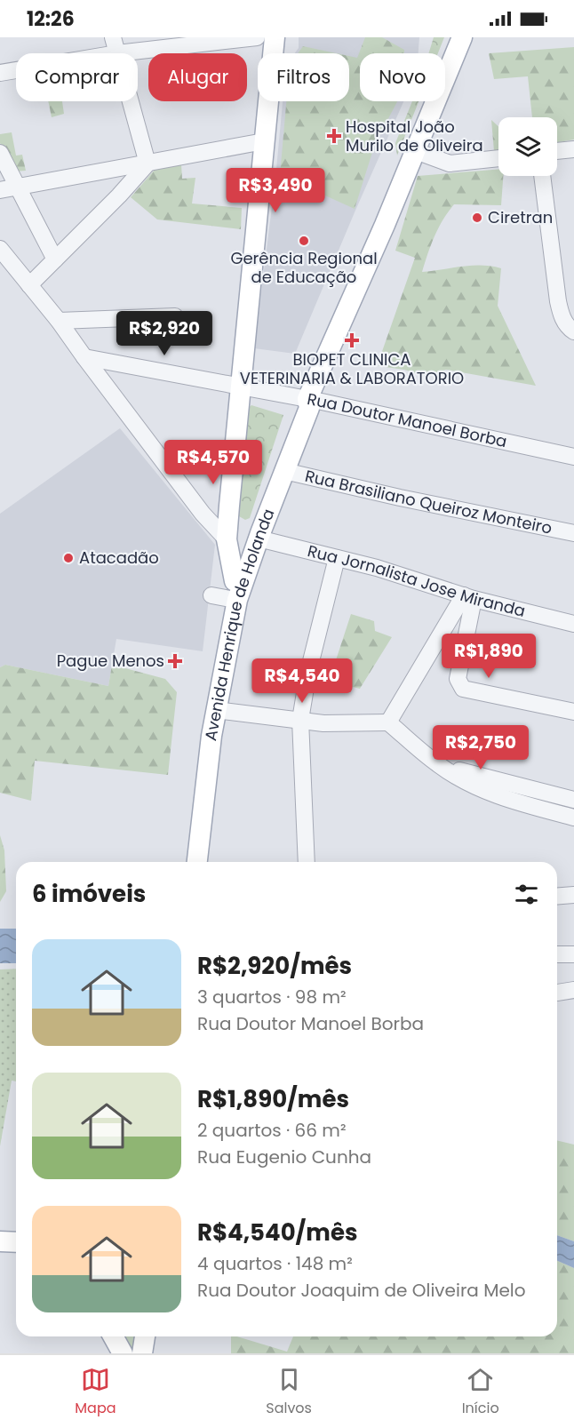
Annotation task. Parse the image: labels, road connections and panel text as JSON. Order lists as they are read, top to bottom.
{
  "streets": {
    "main road": ["Avenida Henrique de Holanda"],
    "street": ["Rua Doutor Manoel Borba", "Rua Brasiliano Queiroz Monteiro", "Rua Jornalista Jose Miranda"]
  },
  "crossings": [
    ["Rua Doutor Manoel Borba", "Avenida Henrique de Holanda"],
    ["Rua Brasiliano Queiroz Monteiro", "Avenida Henrique de Holanda"],
    ["Rua Jornalista Jose Miranda", "Avenida Henrique de Holanda"]
  ],
  "places": {
    "health": ["Hospital João Murilo de Oliveira", "BIOPET CLINICA VETERINARIA & LABORATORIO", "Pague Menos"],
    "other": ["Ciretran", "Gerência Regional de Educação", "Atacadão"]
  },
  "page": {
    "status": "12:26",
    "chip": [
      "Comprar",
      "Alugar",
      "Filtros",
      "Novo"
    ],
    "price": [
      "R$3,490",
      "R$2,920",
      "R$4,570",
      "R$1,890",
      "R$4,540",
      "R$2,750"
    ],
    "heading": "6 imóveis",
    "list": [
      {
        "name": "R$2,920/mês",
        "note": "3 quartos · 98 m² · Rua Doutor Manoel Borba"
      },
      {
        "name": "R$1,890/mês",
        "note": "2 quartos · 66 m² · Rua Eugenio Cunha"
      },
      {
        "name": "R$4,540/mês",
        "note": "4 quartos · 148 m² · Rua Doutor Joaquim de Oliveira Melo"
      }
    ],
    "tabs": ["Mapa", "Salvos", "Início"]
  }
}
